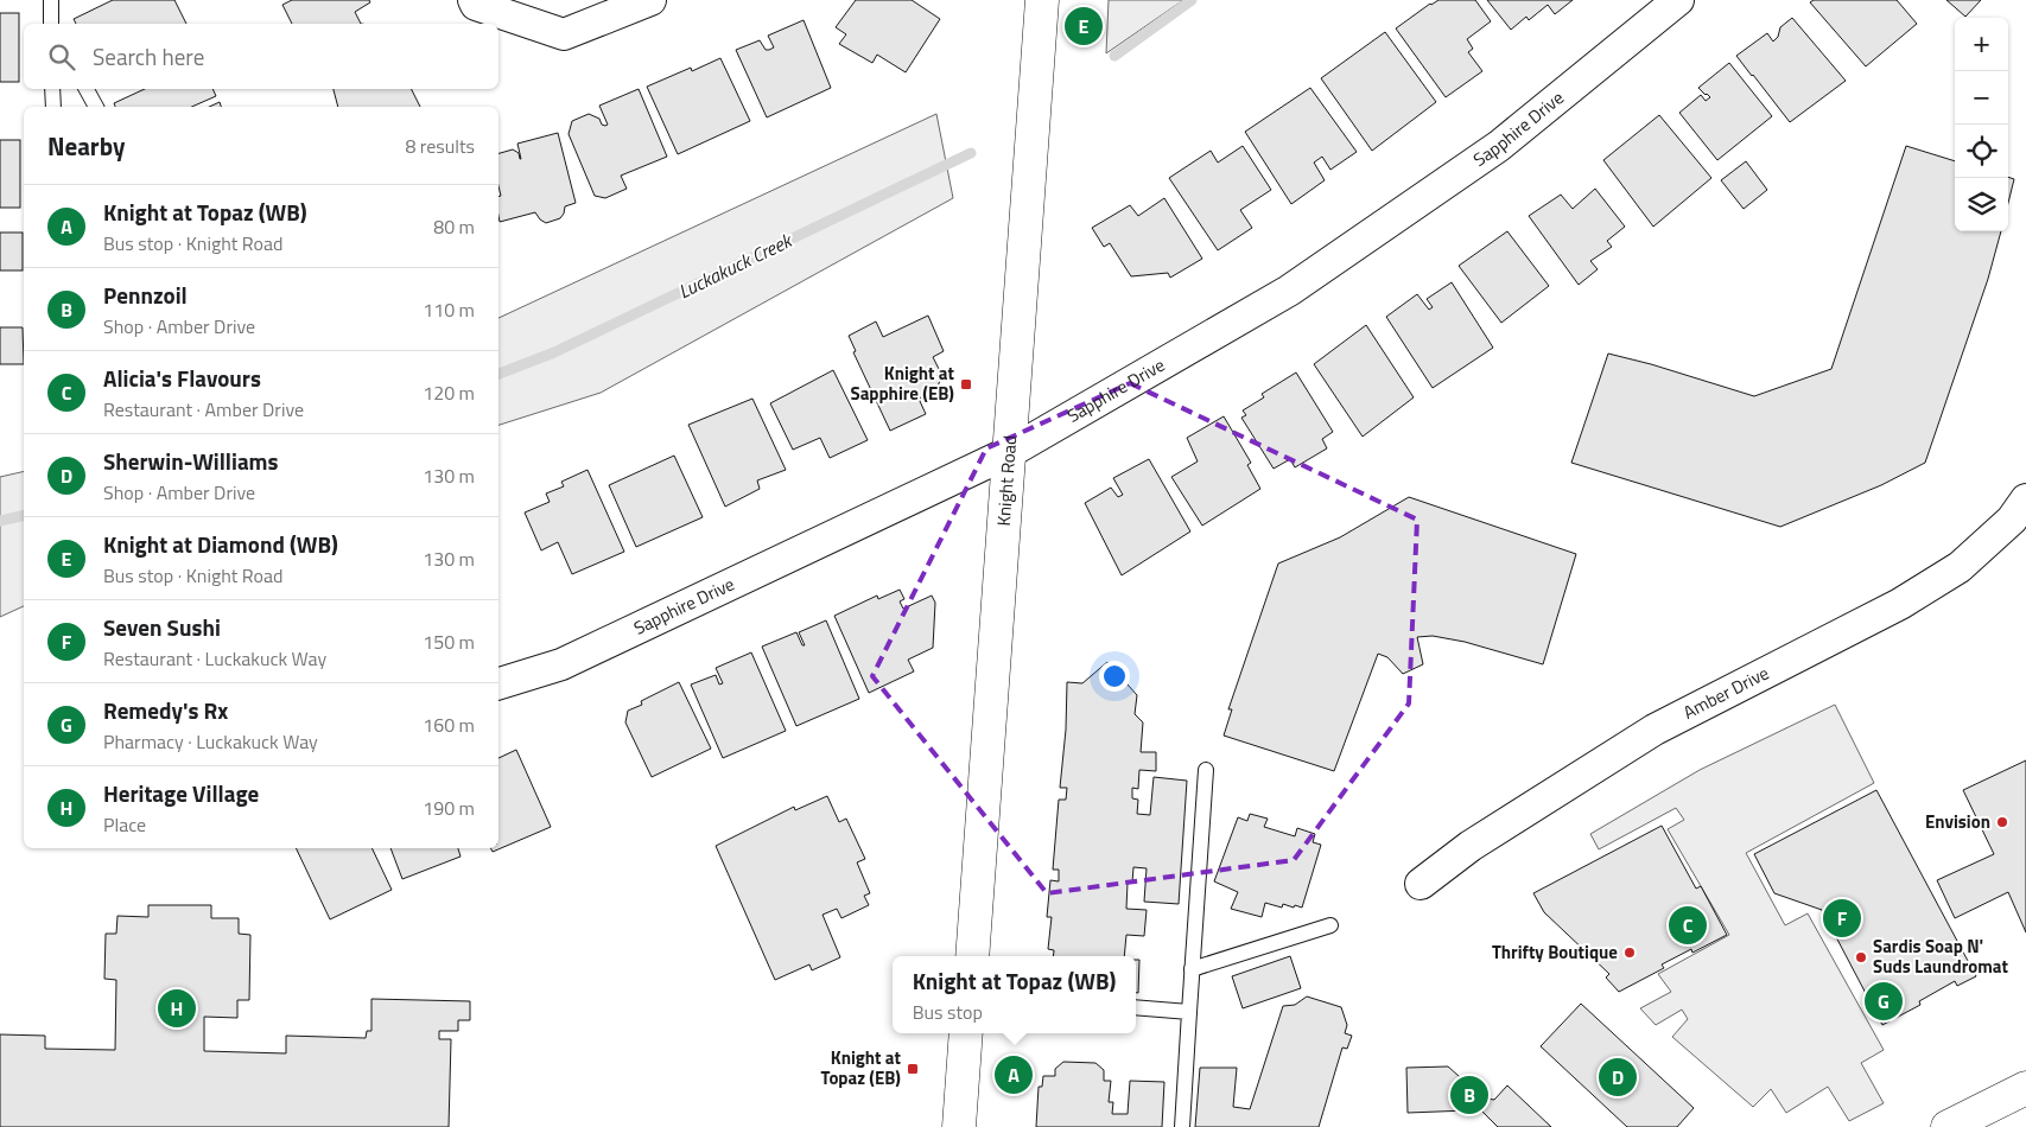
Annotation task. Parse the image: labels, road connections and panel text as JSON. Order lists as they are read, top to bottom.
{
  "streets": {
    "street": ["Sapphire Drive", "Knight Road", "Amber Drive"]
  },
  "crossings": [
    ["Sapphire Drive", "Knight Road"]
  ],
  "water": ["Luckakuck Creek"],
  "places": {
    "transit": ["Knight at Sapphire (EB)", "Knight at Topaz (EB)"],
    "other": ["Envision", "Thrifty Boutique", "Sardis Soap N' Suds Laundromat"]
  },
  "page": {
    "pins": [
      "E",
      "F",
      "C",
      "G",
      "H",
      "A",
      "D",
      "B"
    ],
    "map_buttons": ["+", "−"],
    "search": "Search here",
    "heading": ["Nearby", "8 results"],
    "list": [
      {
        "mark": "A",
        "name": "Knight at Topaz (WB)",
        "note": "Bus stop · Knight Road",
        "value": "80 m"
      },
      {
        "mark": "B",
        "name": "Pennzoil",
        "note": "Shop · Amber Drive",
        "value": "110 m"
      },
      {
        "mark": "C",
        "name": "Alicia's Flavours",
        "note": "Restaurant · Amber Drive",
        "value": "120 m"
      },
      {
        "mark": "D",
        "name": "Sherwin-Williams",
        "note": "Shop · Amber Drive",
        "value": "130 m"
      },
      {
        "mark": "E",
        "name": "Knight at Diamond (WB)",
        "note": "Bus stop · Knight Road",
        "value": "130 m"
      },
      {
        "mark": "F",
        "name": "Seven Sushi",
        "note": "Restaurant · Luckakuck Way",
        "value": "150 m"
      },
      {
        "mark": "G",
        "name": "Remedy's Rx",
        "note": "Pharmacy · Luckakuck Way",
        "value": "160 m"
      },
      {
        "mark": "H",
        "name": "Heritage Village",
        "note": "Place",
        "value": "190 m"
      }
    ],
    "popup": ["Knight at Topaz (WB)", "Bus stop"]
  }
}
